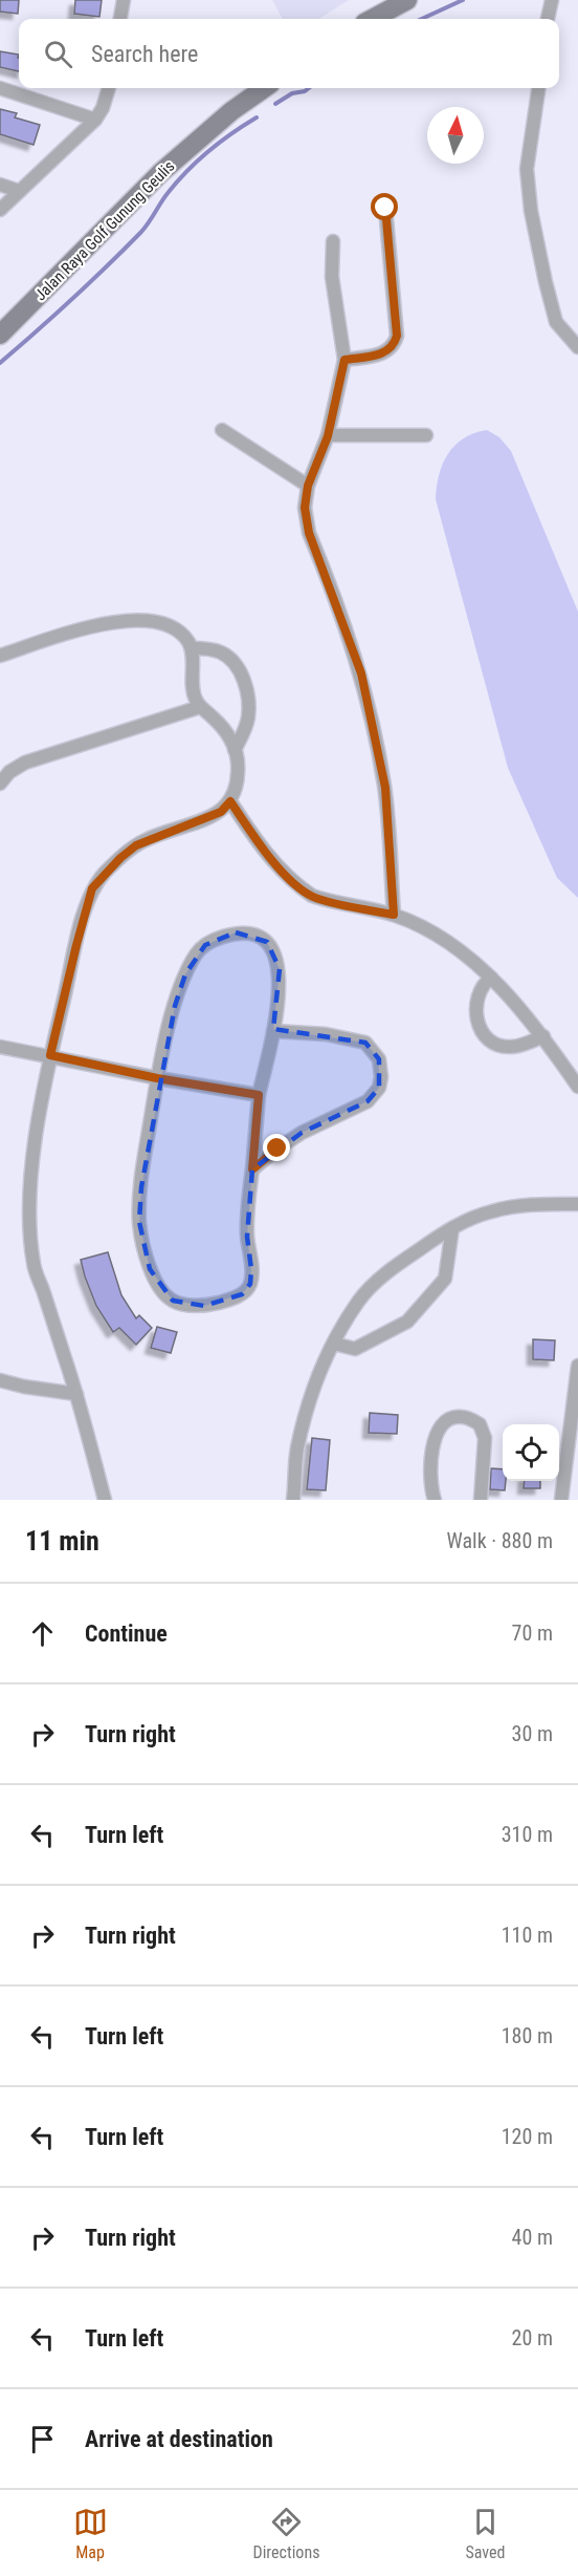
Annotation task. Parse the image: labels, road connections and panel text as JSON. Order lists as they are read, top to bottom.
{
  "streets": {
    "main road": ["Jalan Raya Golf Gunung Geulis"]
  },
  "north": "top",
  "page": {
    "search": "Search here",
    "heading": ["11 min", "Walk · 880 m"],
    "list": [
      ["Continue", "70 m"],
      ["Turn right", "30 m"],
      ["Turn left", "310 m"],
      ["Turn right", "110 m"],
      ["Turn left", "180 m"],
      ["Turn left", "120 m"],
      ["Turn right", "40 m"],
      ["Turn left", "20 m"],
      "Arrive at destination"
    ],
    "nav": ["Map", "Directions", "Saved"]
  }
}
